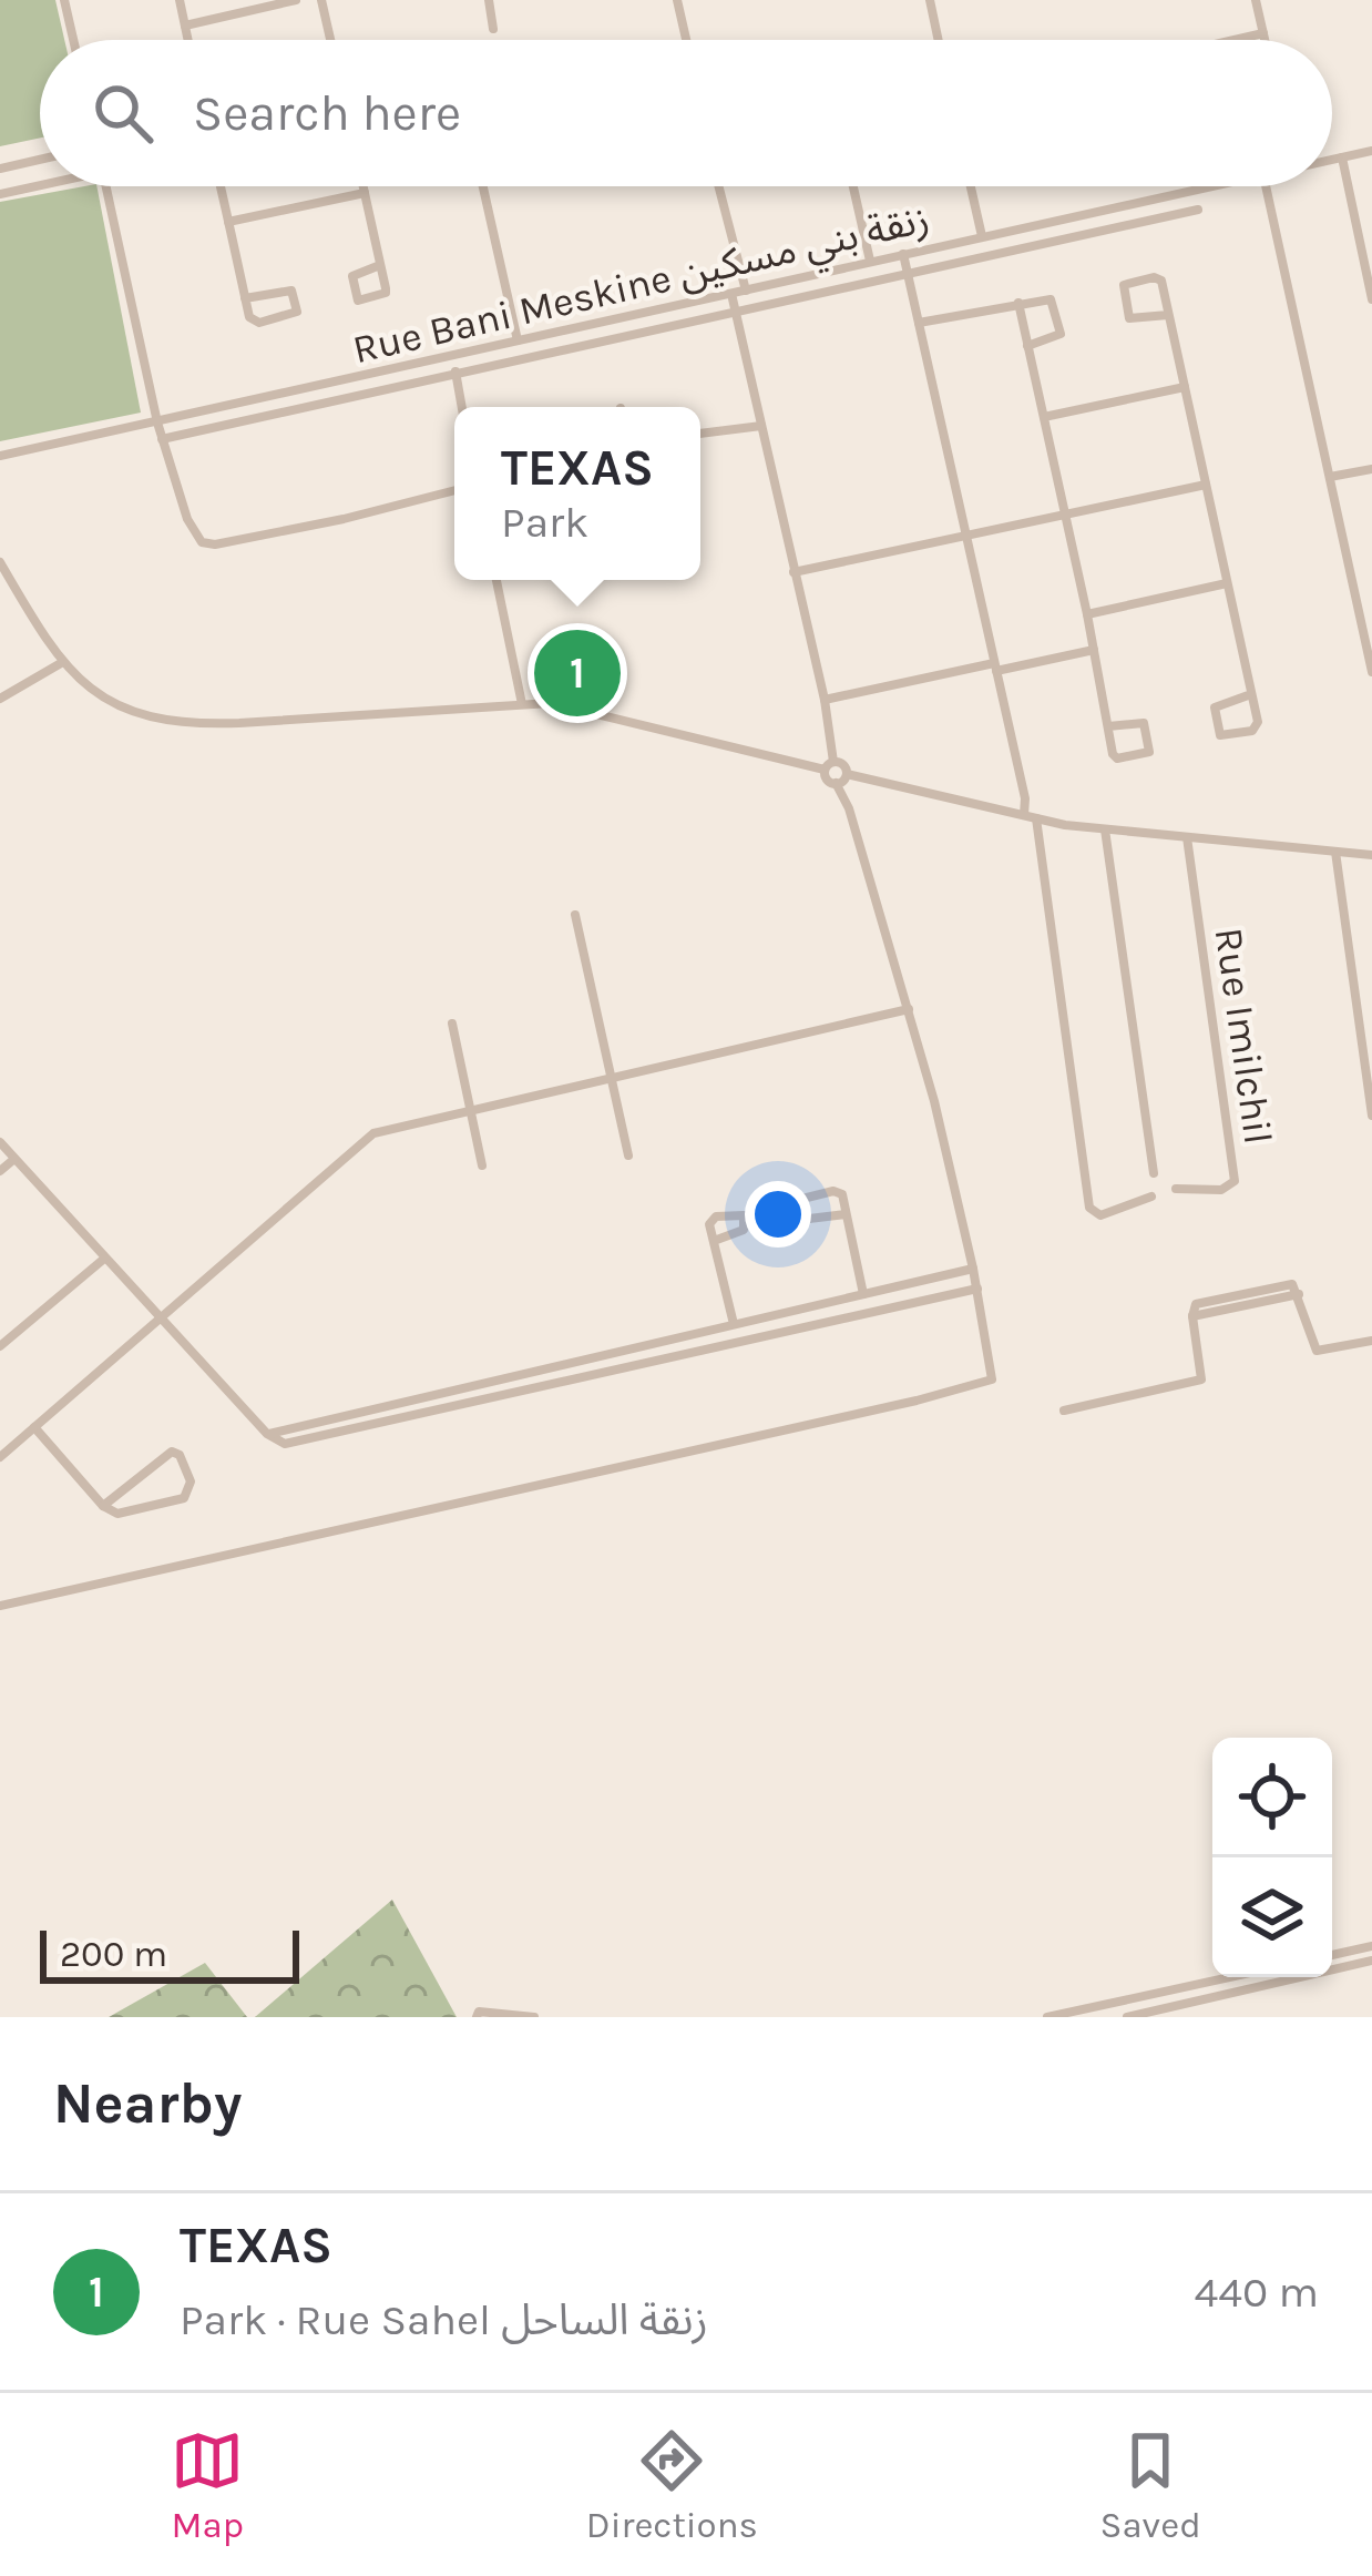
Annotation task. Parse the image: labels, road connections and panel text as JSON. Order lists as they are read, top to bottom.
{
  "streets": {
    "street": ["Rue Bani Meskine زنقة بني مسكين", "Rue Imilchil"]
  },
  "scale_bar": "200 m",
  "page": {
    "search": "Search here",
    "popup": ["TEXAS", "Park"],
    "pins": "1",
    "scale": "200 m",
    "heading": "Nearby",
    "list": [
      {
        "mark": "1",
        "name": "TEXAS",
        "note": "Park · Rue Sahel زنقة الساحل",
        "value": "440 m"
      }
    ],
    "nav": ["Map", "Directions", "Saved"]
  }
}
